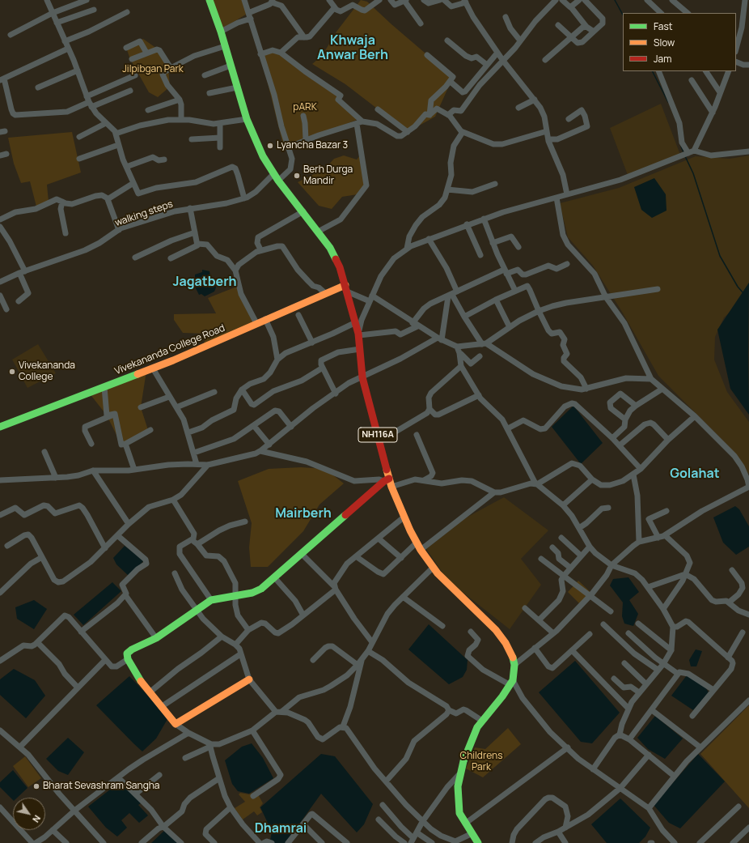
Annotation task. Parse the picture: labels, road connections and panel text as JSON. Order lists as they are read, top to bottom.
{
  "streets": {
    "main road": ["Vivekananda College Road", "NH116A"],
    "street": ["walking steps"]
  },
  "crossings": [
    ["walking steps", "NH116A"],
    ["Vivekananda College Road", "NH116A"]
  ],
  "districts": [
    "Khwaja Anwar Berh",
    "Jagatberh",
    "Golahat",
    "Mairberh",
    "Dhamrai"
  ],
  "parks": ["Jilpibgan Park", "pARK", "Childrens Park"],
  "places": [
    "Lyancha Bazar 3",
    "Berh Durga Mandir",
    "Vivekananda College",
    "Bharat Sevashram Sangha"
  ],
  "legend": ["Fast", "Slow", "Jam"],
  "north": "bottom right"
}
